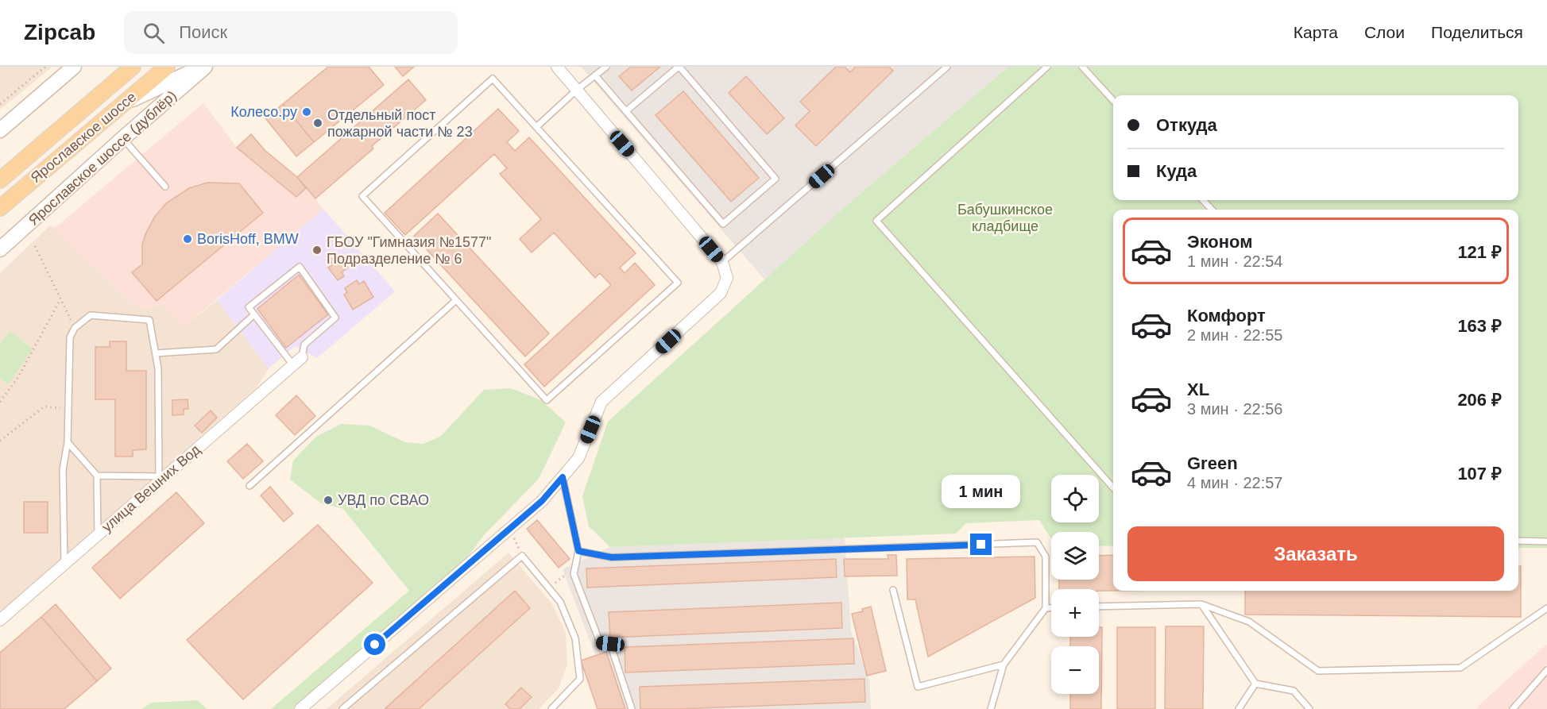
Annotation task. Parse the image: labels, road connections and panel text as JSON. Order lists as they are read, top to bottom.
{
  "streets": {
    "main road": ["Ярославское шоссе"],
    "street": ["Ярославское шоссе (дублёр)", "улица Вешних Вод"]
  },
  "parks": ["Бабушкинское кладбище"],
  "places": [
    "Колесо.ру",
    "Отдельный пост пожарной части № 23",
    "BorisHoff, BMW",
    "ГБОУ \"Гимназия №1577\" Подразделение № 6",
    "УВД по СВАО"
  ],
  "page": {
    "header": "Zipcab",
    "search": "Поиск",
    "nav": ["Карта", "Слои", "Поделиться"],
    "banner": ["Откуда", "Куда"],
    "list": [
      {
        "name": "Эконом",
        "note": "1 мин · 22:54",
        "value": "121 ₽"
      },
      {
        "name": "Комфорт",
        "note": "2 мин · 22:55",
        "value": "163 ₽"
      },
      {
        "name": "XL",
        "note": "3 мин · 22:56",
        "value": "206 ₽"
      },
      {
        "name": "Green",
        "note": "4 мин · 22:57",
        "value": "107 ₽"
      }
    ],
    "map_buttons": ["+", "−"],
    "bubble": "1 мин",
    "buttons": "Заказать"
  }
}
